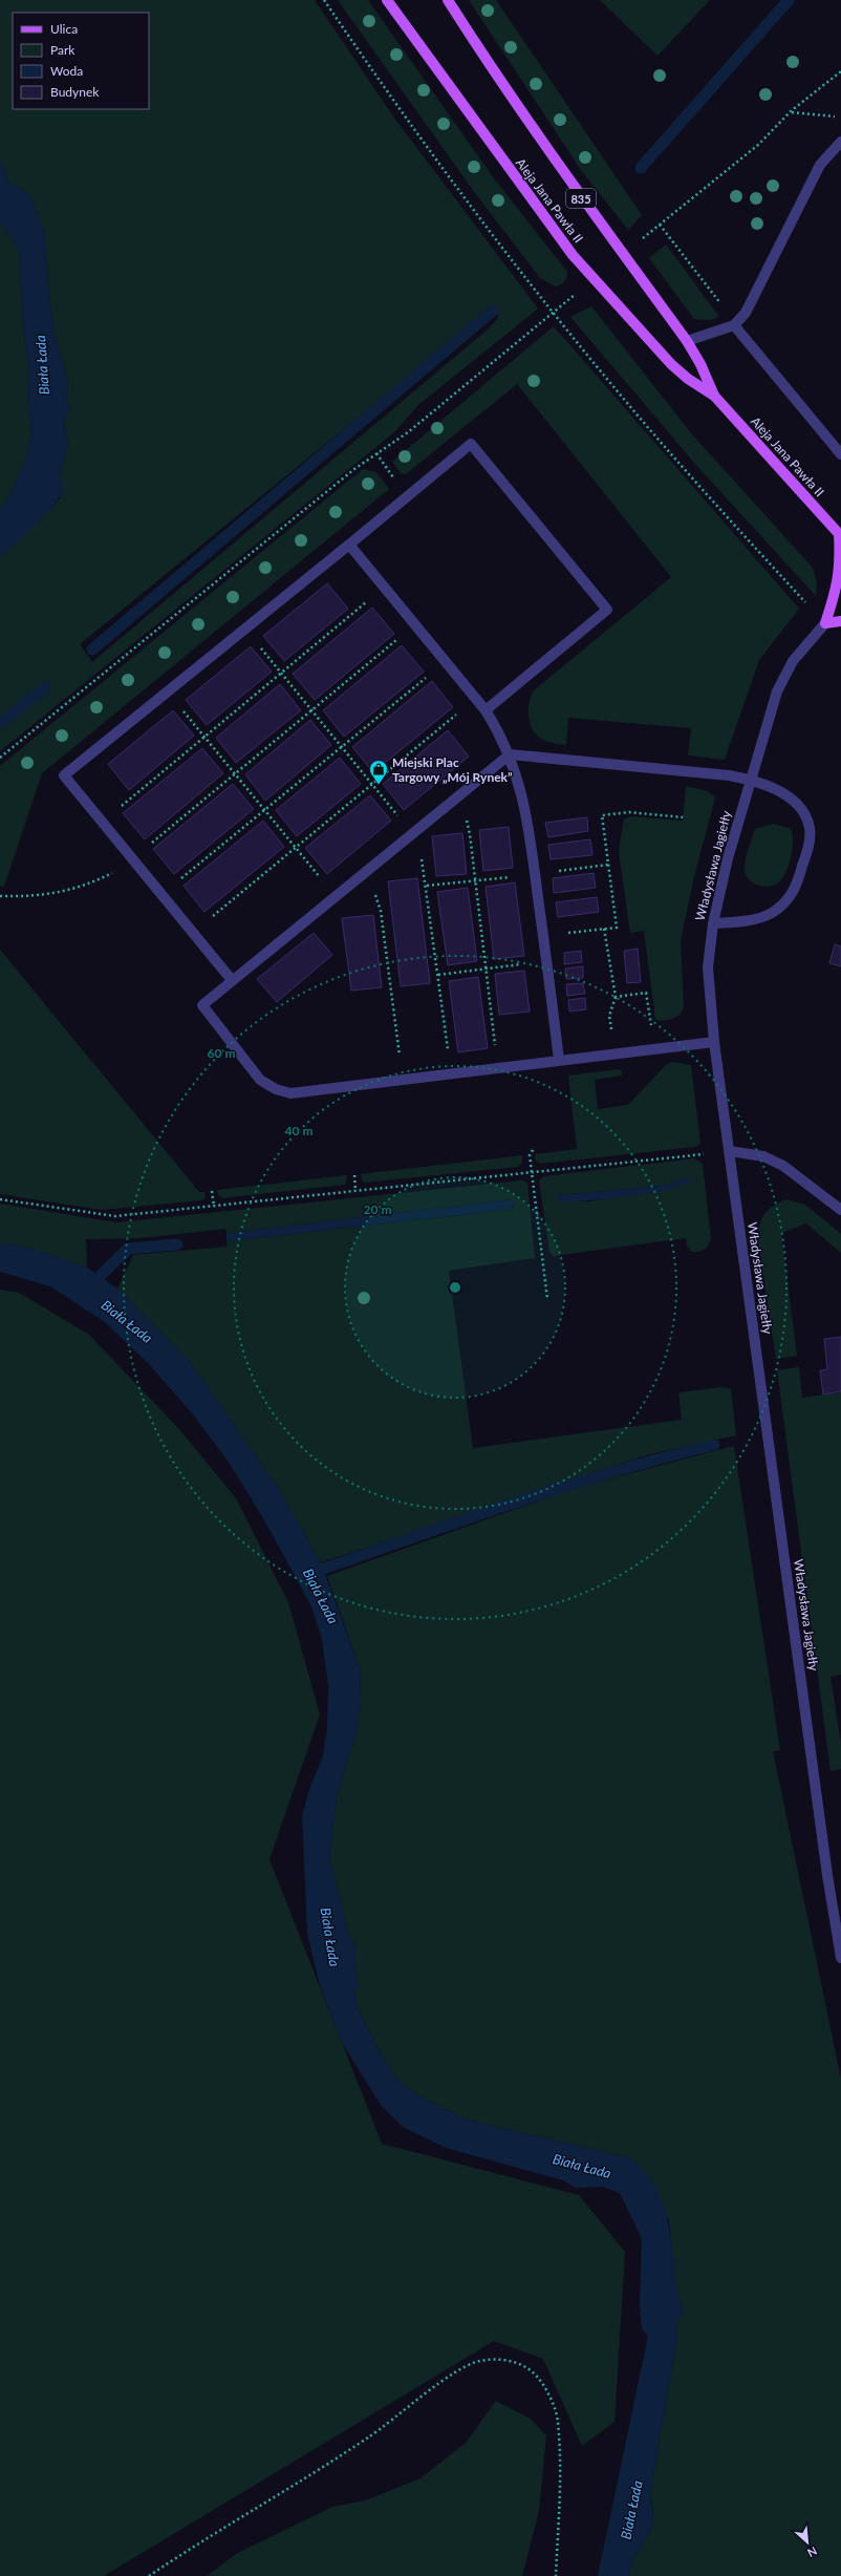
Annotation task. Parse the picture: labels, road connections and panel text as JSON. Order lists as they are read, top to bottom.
{
  "streets": {
    "main road": ["835", "Aleja Jana Pawła II"],
    "street": ["Władysława Jagiełły"]
  },
  "water": ["Biała Łada"],
  "places": {
    "shop": ["Miejski Plac Targowy „Mój Rynek”"]
  },
  "legend": [
    "Ulica",
    "Park",
    "Woda",
    "Budynek"
  ],
  "north": "bottom right",
  "rings": ["60 m", "40 m", "20 m"]
}
